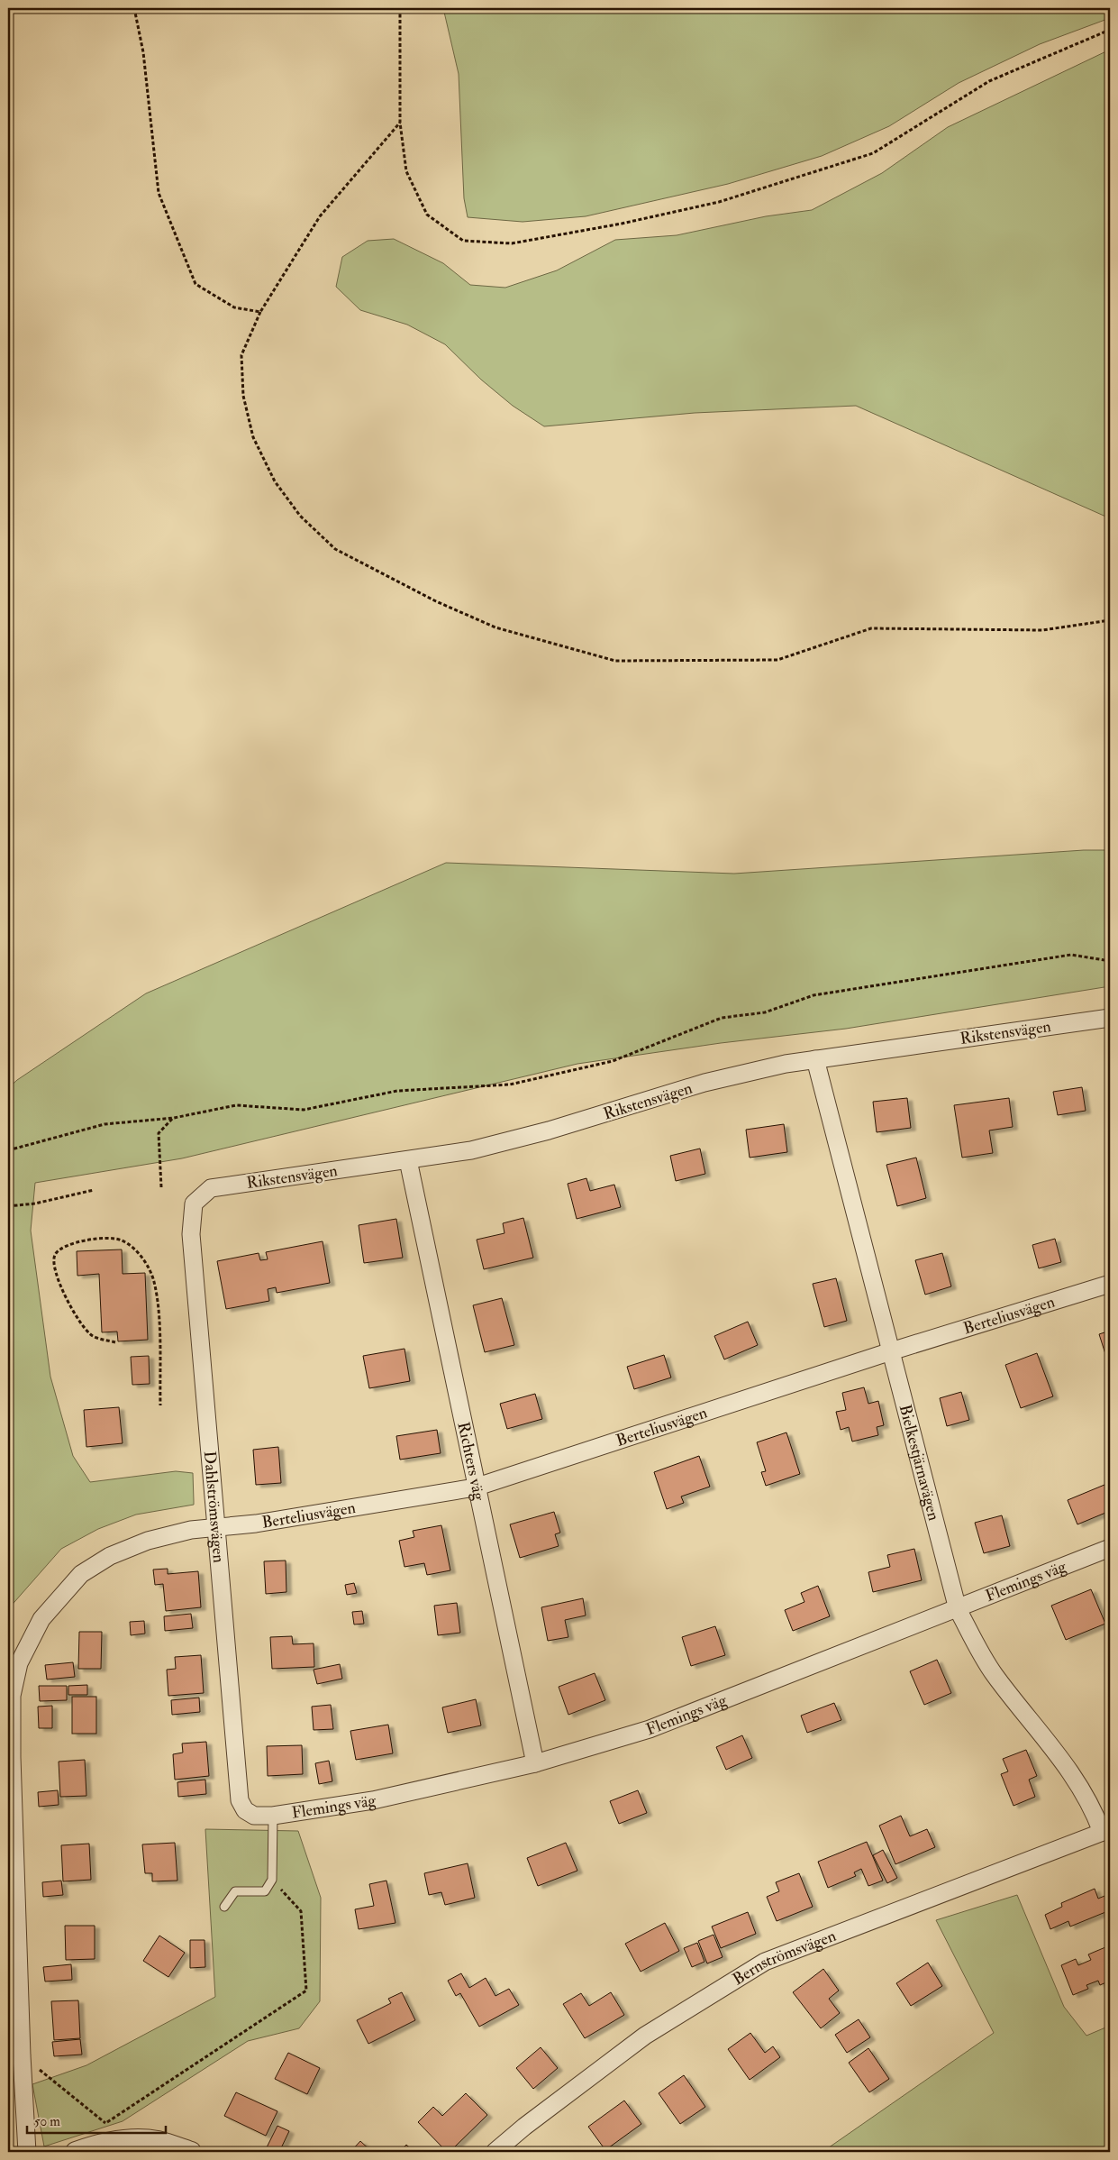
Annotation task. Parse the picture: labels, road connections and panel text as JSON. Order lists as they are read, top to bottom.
{
  "streets": {
    "street": [
      "Rikstensvägen",
      "Berteliusvägen",
      "Richters väg",
      "Bielkestjärnavägen",
      "Dahlströmsvägen",
      "Flemings väg",
      "Bernströmsvägen"
    ]
  },
  "crossings": [
    ["Rikstensvägen", "Richters väg"],
    ["Rikstensvägen", "Bielkestjärnavägen"],
    ["Rikstensvägen", "Dahlströmsvägen"],
    ["Berteliusvägen", "Richters väg"],
    ["Berteliusvägen", "Bielkestjärnavägen"],
    ["Berteliusvägen", "Dahlströmsvägen"],
    ["Richters väg", "Flemings väg"],
    ["Bielkestjärnavägen", "Flemings väg"],
    ["Bielkestjärnavägen", "Bernströmsvägen"],
    ["Dahlströmsvägen", "Flemings väg"]
  ],
  "scale_bar": "50 m"
}
